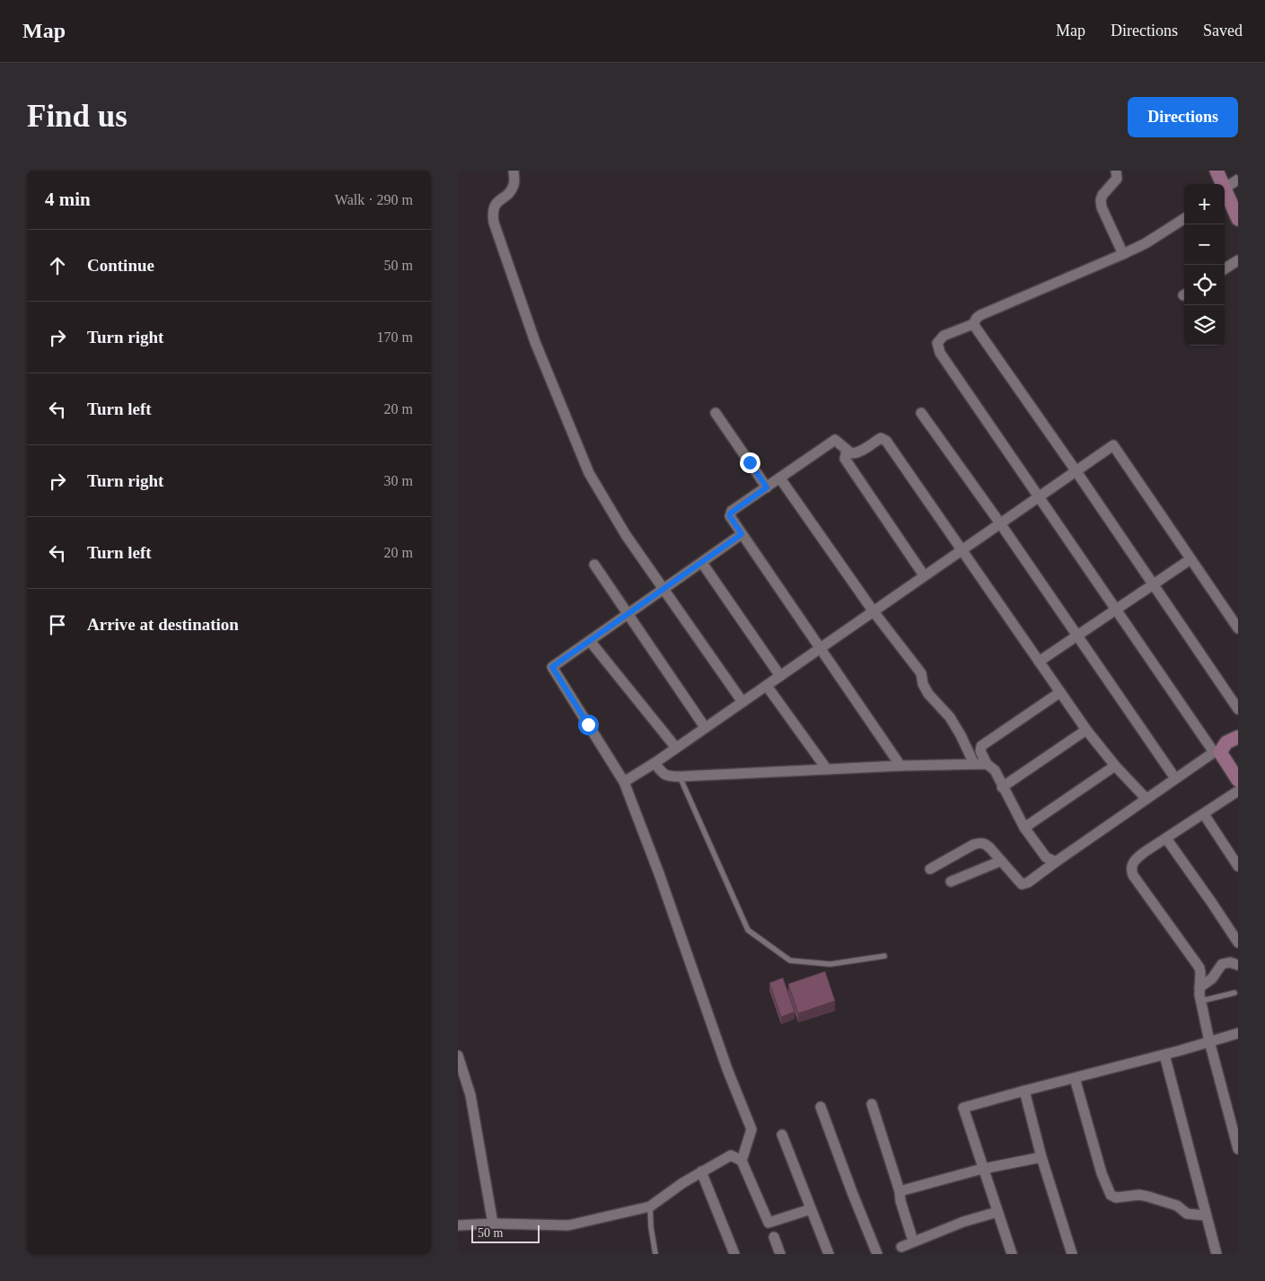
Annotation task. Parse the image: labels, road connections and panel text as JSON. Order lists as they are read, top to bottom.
{
  "scale_bar": "50 m",
  "page": {
    "header": "Map",
    "nav": ["Map", "Directions", "Saved"],
    "buttons": "Directions",
    "title": "Find us",
    "heading": ["4 min", "Walk · 290 m"],
    "map_buttons": ["+", "−"],
    "list": [
      ["Continue", "50 m"],
      ["Turn right", "170 m"],
      ["Turn left", "20 m"],
      ["Turn right", "30 m"],
      ["Turn left", "20 m"],
      "Arrive at destination"
    ],
    "scale": "50 m"
  }
}
